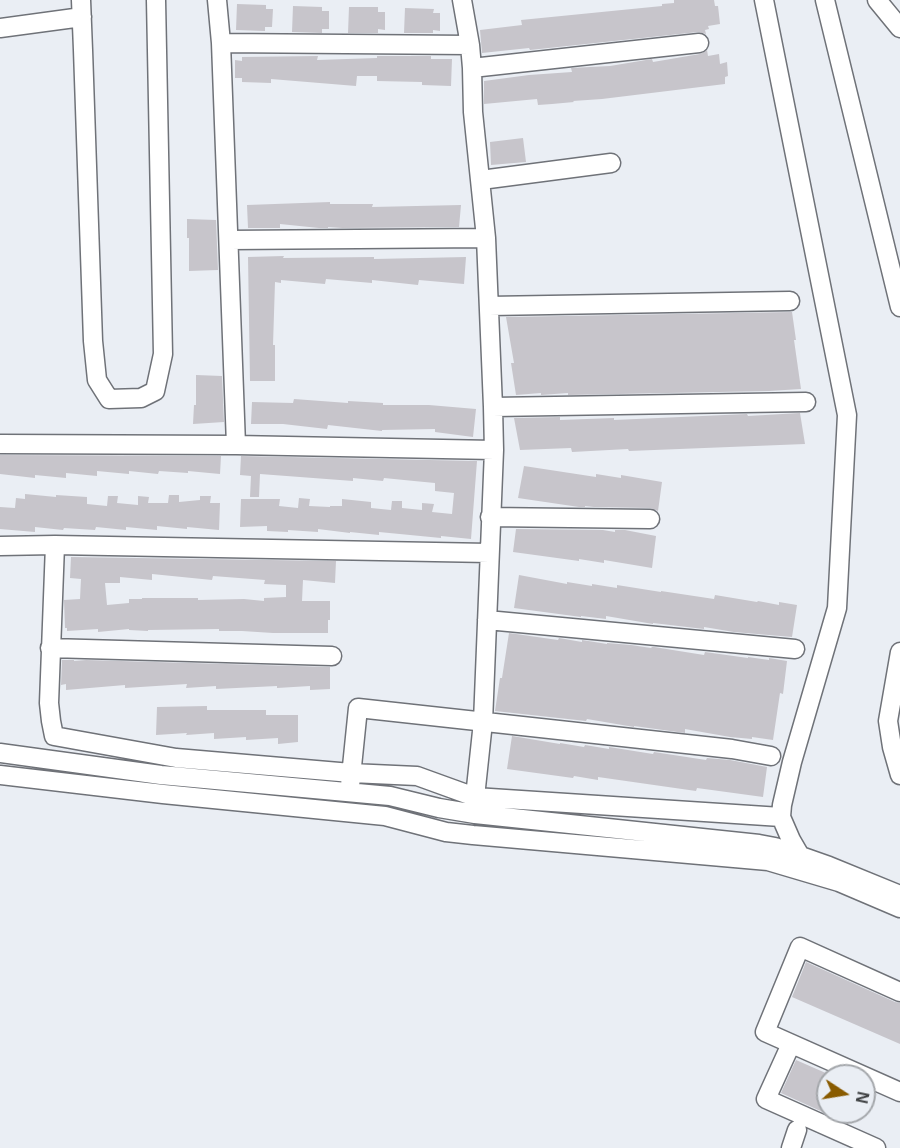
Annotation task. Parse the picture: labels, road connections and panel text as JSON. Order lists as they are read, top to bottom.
{
  "north": "right"
}
